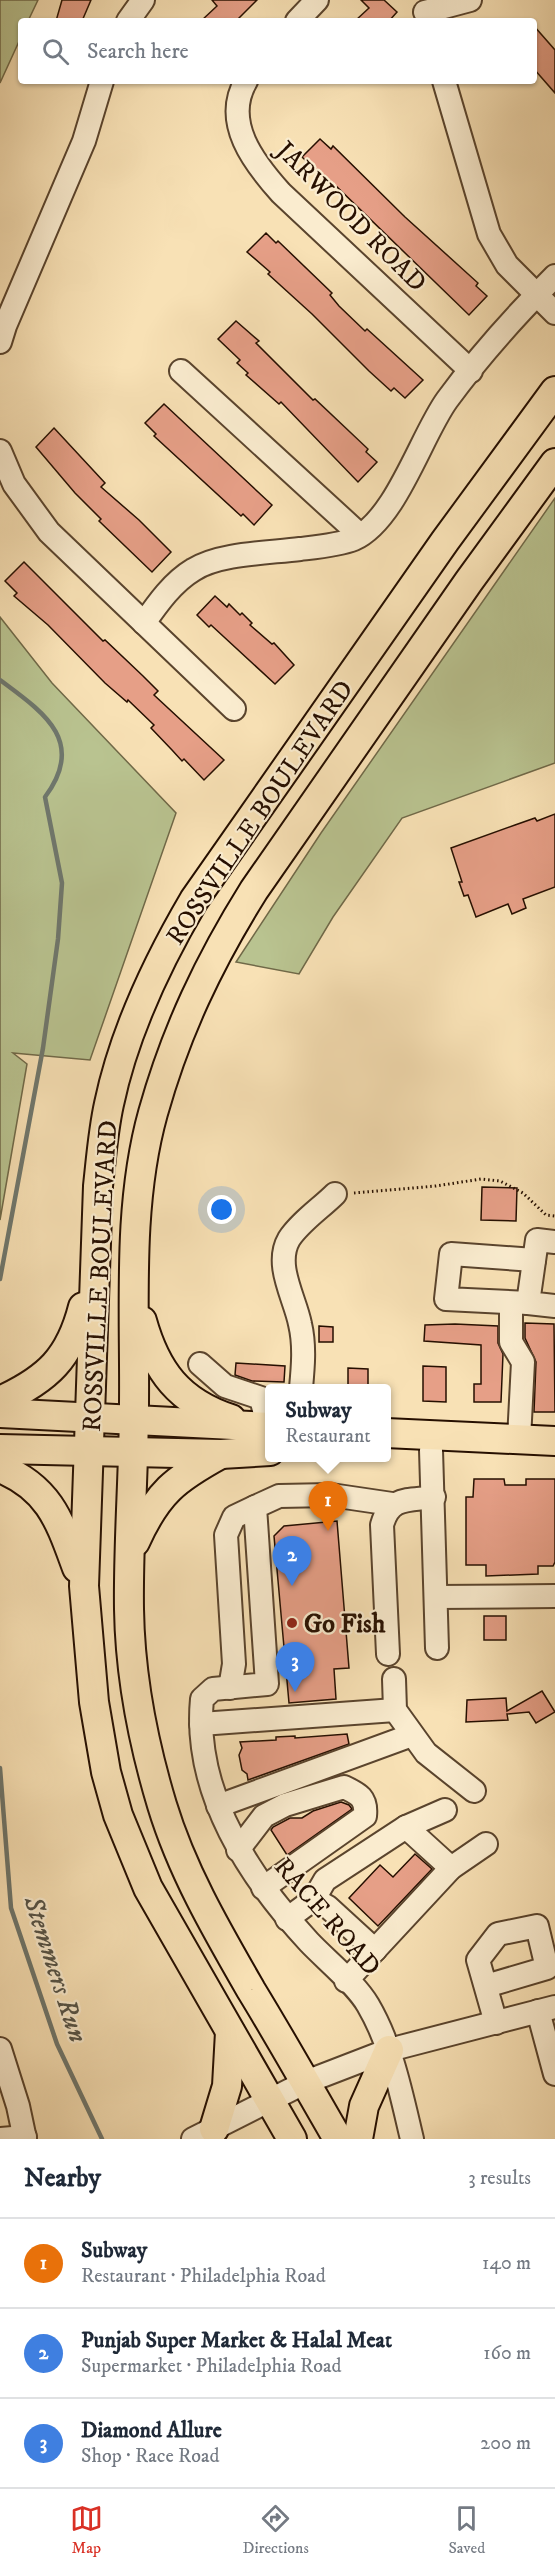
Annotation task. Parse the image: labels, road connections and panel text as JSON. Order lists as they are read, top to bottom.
{
  "streets": {
    "main road": ["ROSSVILLE BOULEVARD"],
    "street": ["JARWOOD ROAD", "RACE ROAD"]
  },
  "water": ["Stemmers Run"],
  "places": ["Go Fish"],
  "page": {
    "search": "Search here",
    "popup": ["Subway", "Restaurant"],
    "pins": ["1", "2", "3"],
    "heading": ["Nearby", "3 results"],
    "list": [
      {
        "mark": "1",
        "name": "Subway",
        "note": "Restaurant · Philadelphia Road",
        "value": "140 m"
      },
      {
        "mark": "2",
        "name": "Punjab Super Market & Halal Meat",
        "note": "Supermarket · Philadelphia Road",
        "value": "160 m"
      },
      {
        "mark": "3",
        "name": "Diamond Allure",
        "note": "Shop · Race Road",
        "value": "200 m"
      }
    ],
    "nav": ["Map", "Directions", "Saved"]
  }
}
